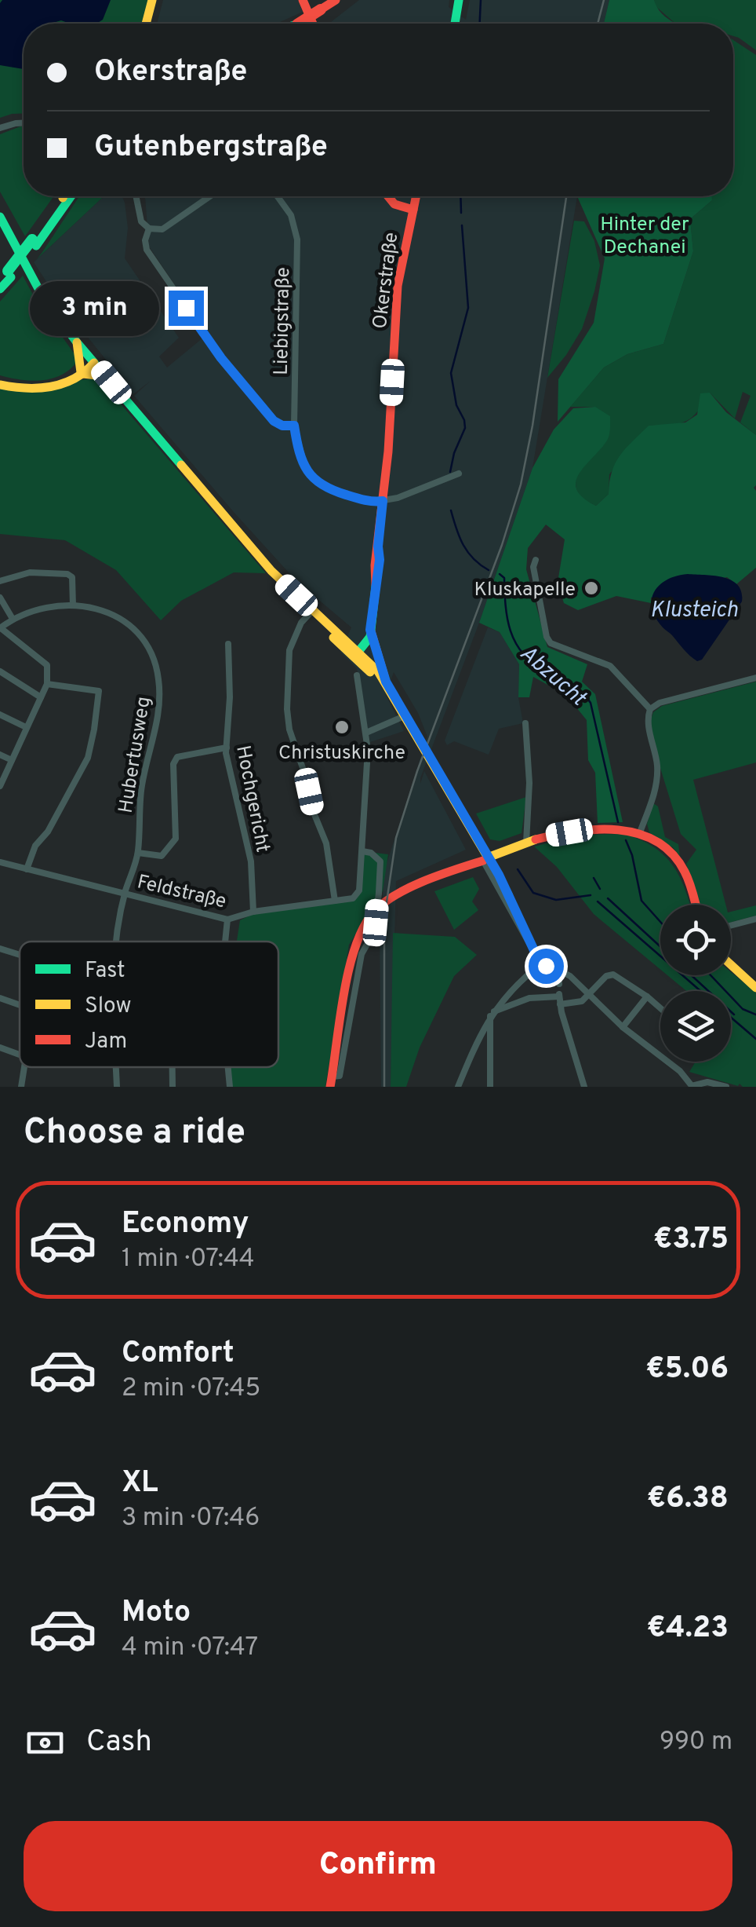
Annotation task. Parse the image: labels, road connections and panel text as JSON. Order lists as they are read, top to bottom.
{
  "streets": {
    "main road": ["Okerstraße"],
    "street": [
      "Liebigstraße",
      "Hubertusweg",
      "Hochgericht",
      "Feldstraße"
    ]
  },
  "crossings": [
    ["Okerstraße", "Liebigstraße"],
    ["Hubertusweg", "Feldstraße"],
    ["Hochgericht", "Feldstraße"]
  ],
  "water": ["Klusteich", "Abzucht"],
  "parks": ["Hinter der Dechanei"],
  "places": ["Kluskapelle", "Christuskirche"],
  "legend": ["Fast", "Slow", "Jam"],
  "page": {
    "banner": ["Okerstraße", "Gutenbergstraße"],
    "bubble": "3 min",
    "heading": "Choose a ride",
    "list": [
      {
        "name": "Economy",
        "note": "1 min · 07:44",
        "value": "€3.75"
      },
      {
        "name": "Comfort",
        "note": "2 min · 07:45",
        "value": "€5.06"
      },
      {
        "name": "XL",
        "note": "3 min · 07:46",
        "value": "€6.38"
      },
      {
        "name": "Moto",
        "note": "4 min · 07:47",
        "value": "€4.23"
      }
    ],
    "pay": ["Cash", "990 m"],
    "buttons": "Confirm"
  }
}
